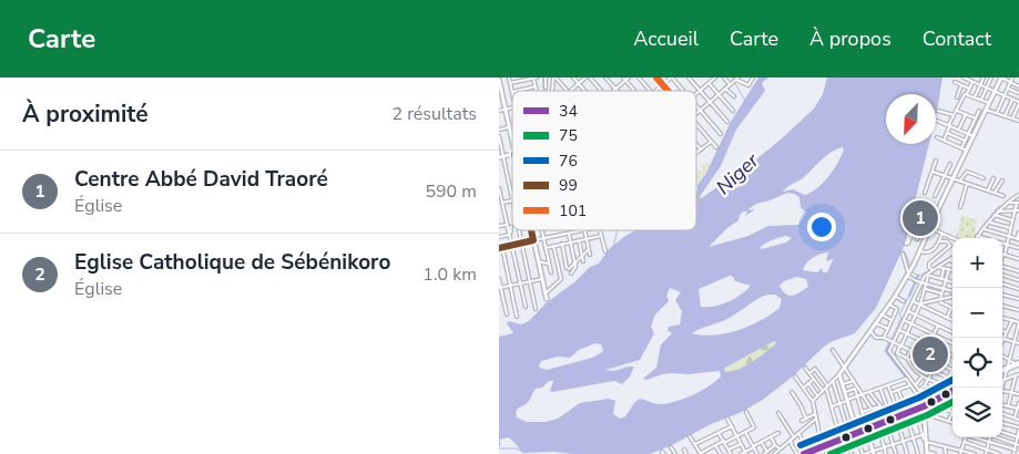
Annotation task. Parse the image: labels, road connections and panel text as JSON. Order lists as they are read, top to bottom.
{
  "water": ["Niger"],
  "lines": [
    "transit line 101",
    "transit line 99",
    "transit line 76",
    "transit line 34",
    "transit line 75"
  ],
  "legend": [
    "34",
    "75",
    "76",
    "99",
    "101"
  ],
  "north": "bottom left",
  "page": {
    "header": "Carte",
    "nav": [
      "Accueil",
      "Carte",
      "À propos",
      "Contact"
    ],
    "heading": ["À proximité", "2 résultats"],
    "list": [
      {
        "mark": "1",
        "name": "Centre Abbé David Traoré",
        "note": "Église",
        "value": "590 m"
      },
      {
        "mark": "2",
        "name": "Eglise Catholique de Sébénikoro",
        "note": "Église",
        "value": "1.0 km"
      }
    ],
    "pins": ["1", "2"],
    "map_buttons": ["+", "−"]
  }
}
